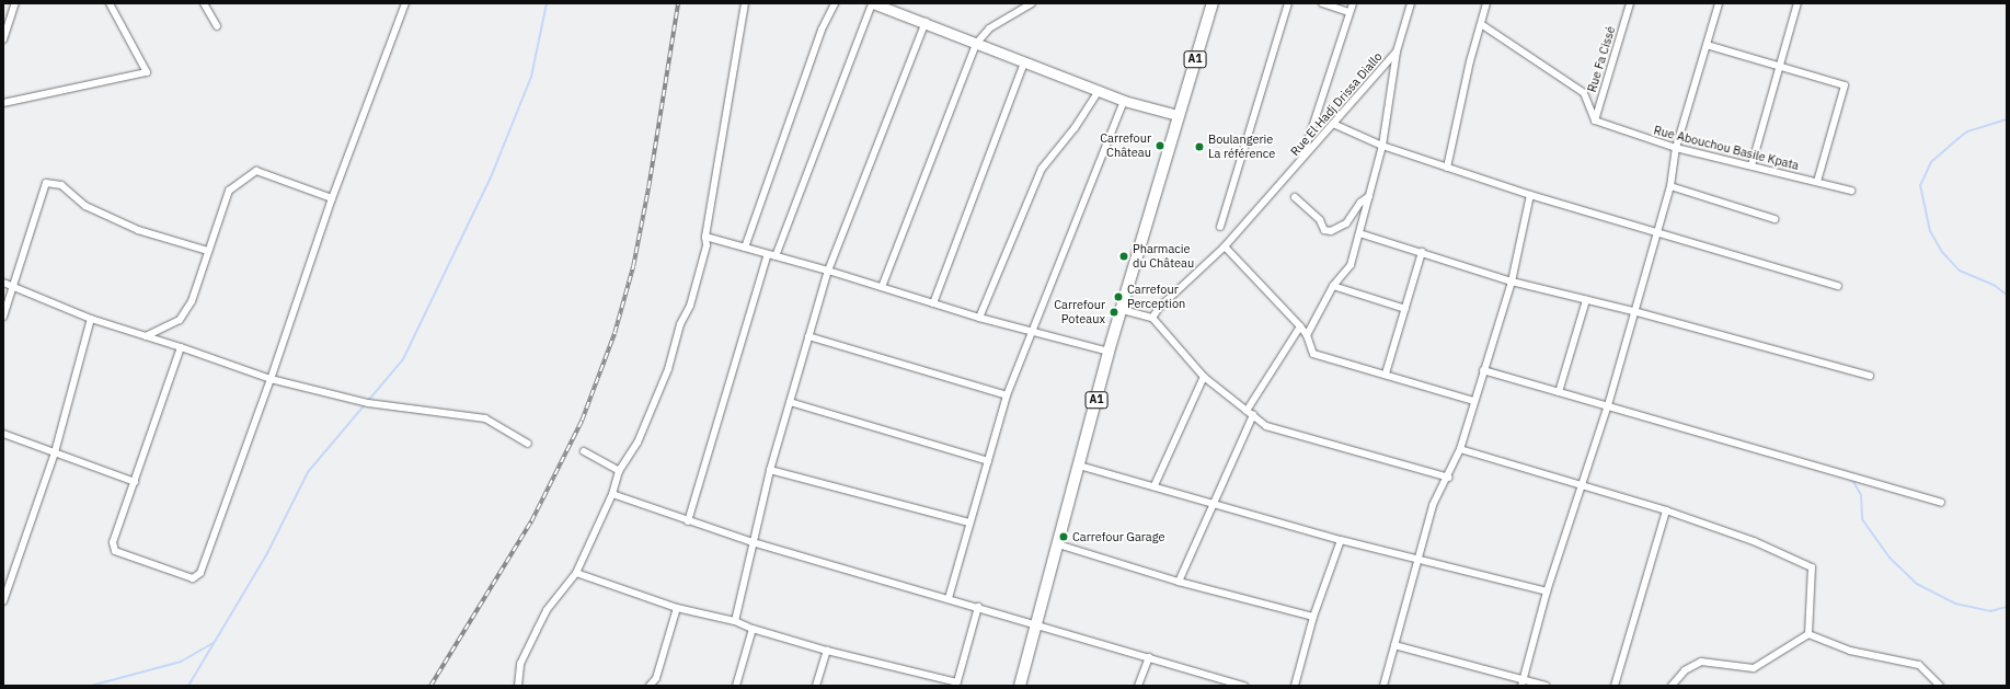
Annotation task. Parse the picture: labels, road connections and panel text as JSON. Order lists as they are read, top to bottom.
{
  "streets": {
    "main road": ["A1"],
    "street": ["Rue Fa Cissé", "Rue El Hadj Drissa Diallo", "Rue Abouchou Basile Kpata"]
  },
  "crossings": [
    ["Rue Fa Cissé", "Rue Abouchou Basile Kpata"]
  ],
  "places": [
    "Carrefour Château",
    "Boulangerie La référence",
    "Pharmacie du Château",
    "Carrefour Perception",
    "Carrefour Poteaux",
    "Carrefour Garage"
  ]
}
